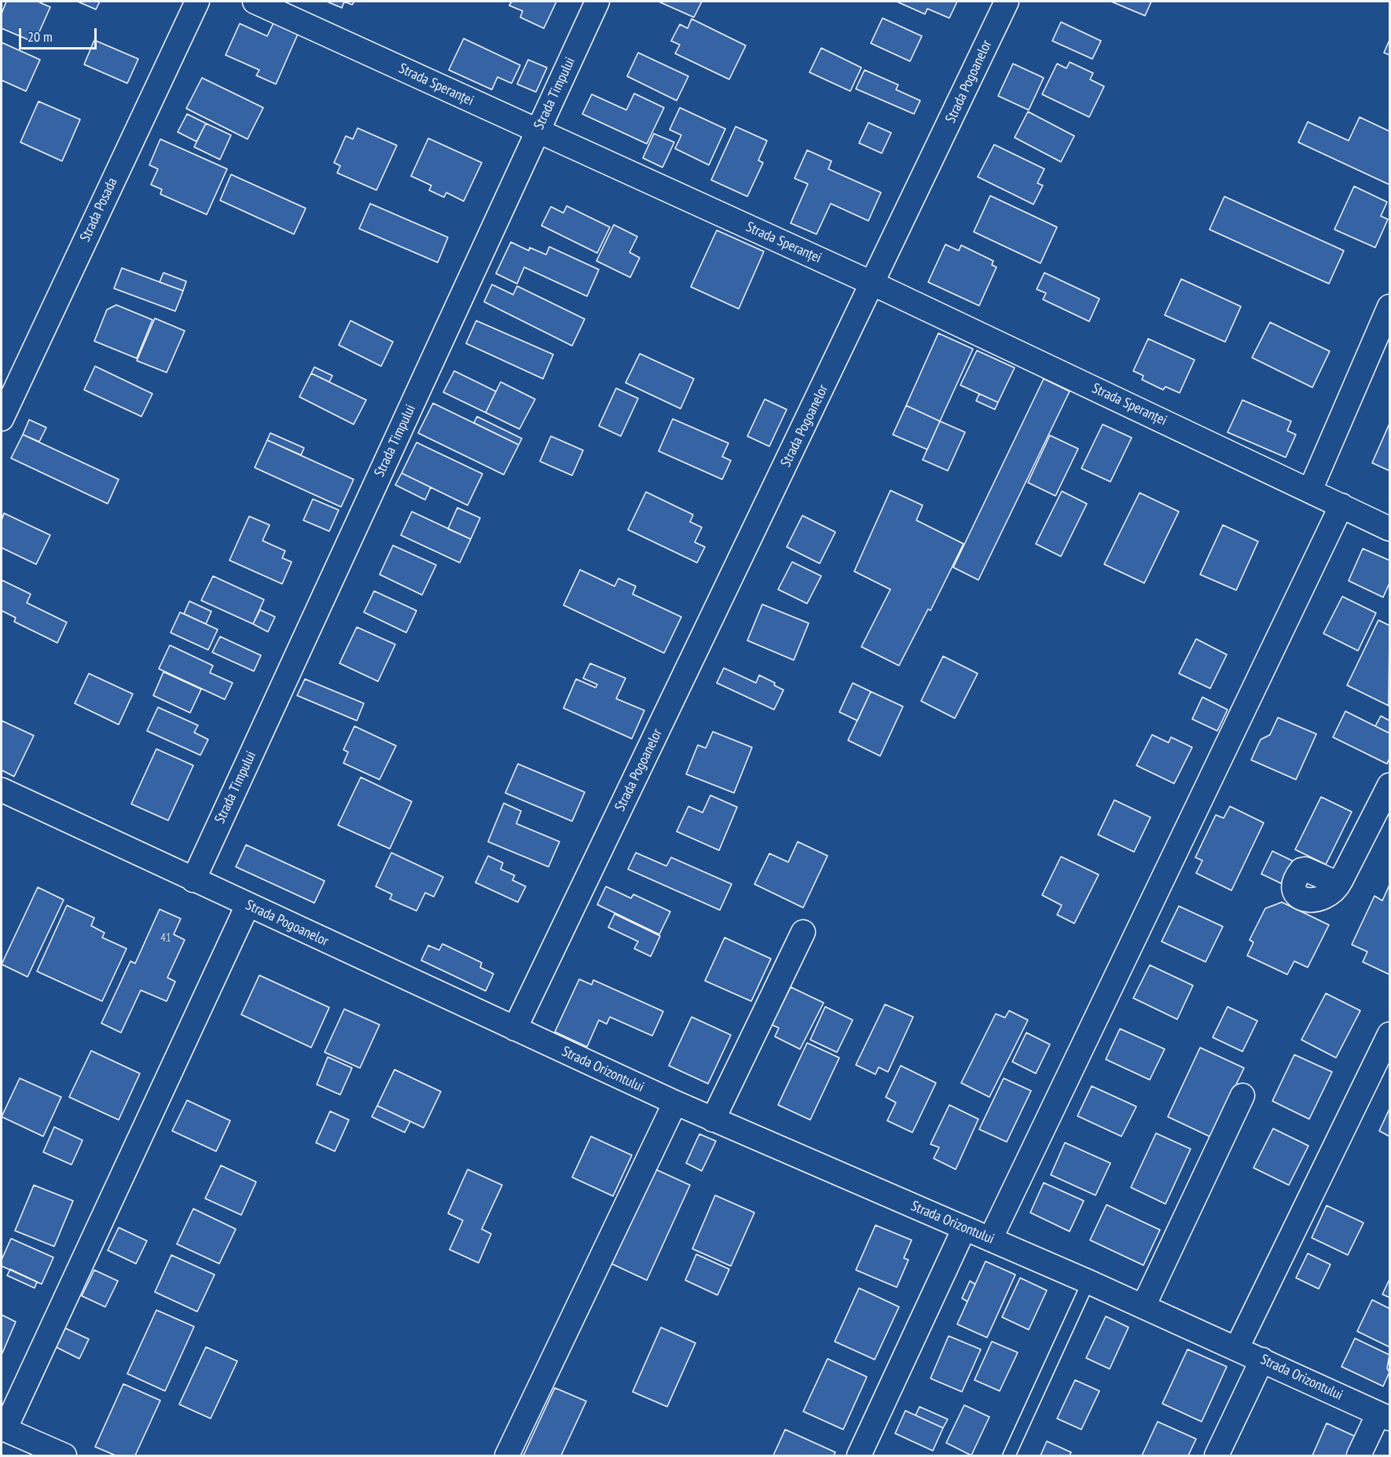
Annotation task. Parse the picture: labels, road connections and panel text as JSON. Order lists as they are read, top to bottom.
{
  "streets": {
    "street": [
      "Strada Pogoanelor",
      "Strada Speranței",
      "Strada Timpului",
      "Strada Posada",
      "Strada Orizontului"
    ]
  },
  "crossings": [
    ["Strada Pogoanelor", "Strada Speranței"],
    ["Strada Pogoanelor", "Strada Timpului"],
    ["Strada Pogoanelor", "Strada Orizontului"],
    ["Strada Speranței", "Strada Timpului"]
  ],
  "house_numbers": ["41"],
  "scale_bar": "20 m"
}
